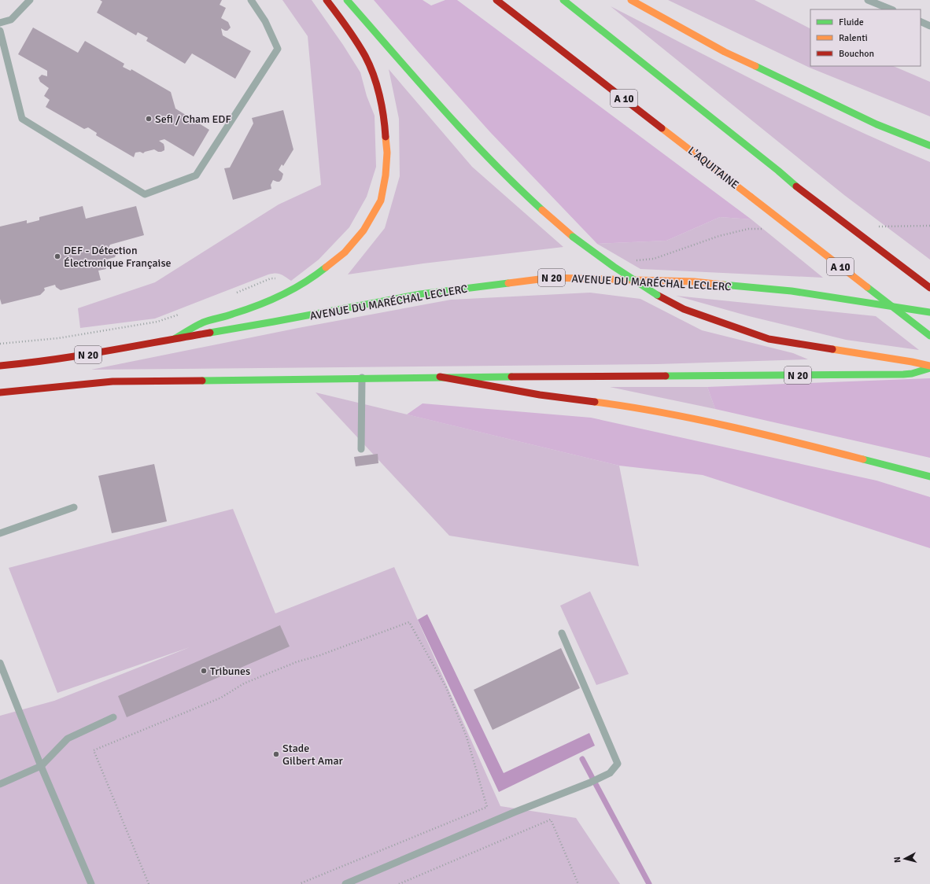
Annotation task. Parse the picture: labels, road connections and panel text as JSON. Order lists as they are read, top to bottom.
{
  "streets": {
    "main road": [
      "A 10",
      "L'AQUITAINE",
      "N 20",
      "AVENUE DU MARÉCHAL LECLERC"
    ]
  },
  "places": [
    "Sefi / Cham EDF",
    "DEF - Détection Électronique Française",
    "Tribunes",
    "Stade Gilbert Amar"
  ],
  "legend": ["Fluide", "Ralenti", "Bouchon"],
  "north": "left"
}
